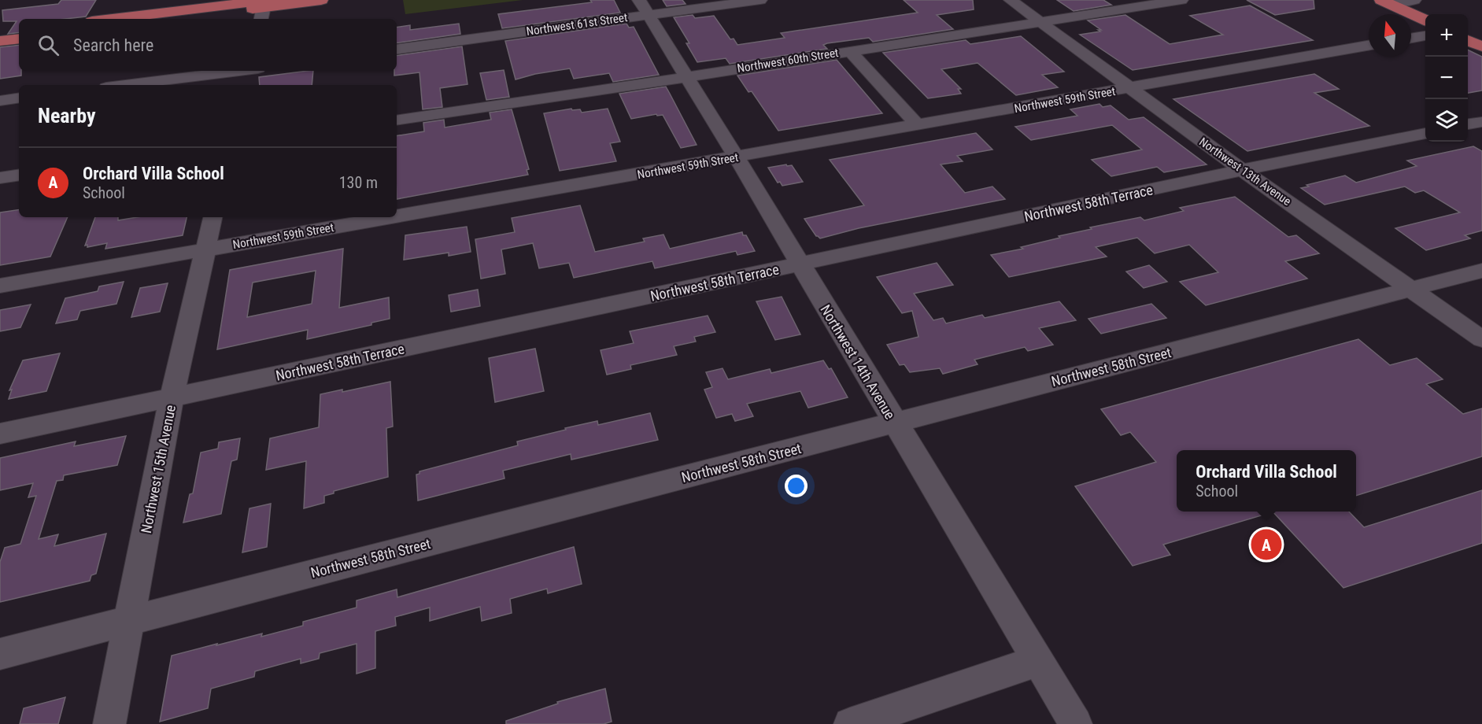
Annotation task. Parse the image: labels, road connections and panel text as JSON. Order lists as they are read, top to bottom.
{
  "streets": {
    "street": [
      "Northwest 61st Street",
      "Northwest 60th Street",
      "Northwest 59th Street",
      "Northwest 13th Avenue",
      "Northwest 58th Terrace",
      "Northwest 14th Avenue",
      "Northwest 58th Street",
      "Northwest 15th Avenue"
    ]
  },
  "crossings": [
    ["Northwest 61st Street", "Northwest 14th Avenue"],
    ["Northwest 60th Street", "Northwest 13th Avenue"],
    ["Northwest 60th Street", "Northwest 14th Avenue"],
    ["Northwest 59th Street", "Northwest 13th Avenue"],
    ["Northwest 59th Street", "Northwest 14th Avenue"],
    ["Northwest 59th Street", "Northwest 15th Avenue"],
    ["Northwest 13th Avenue", "Northwest 58th Terrace"],
    ["Northwest 13th Avenue", "Northwest 58th Street"],
    ["Northwest 58th Terrace", "Northwest 14th Avenue"],
    ["Northwest 58th Terrace", "Northwest 15th Avenue"],
    ["Northwest 14th Avenue", "Northwest 58th Street"],
    ["Northwest 58th Street", "Northwest 15th Avenue"]
  ],
  "north": "top",
  "page": {
    "map_buttons": ["+", "−"],
    "search": "Search here",
    "heading": "Nearby",
    "list": [
      {
        "mark": "A",
        "name": "Orchard Villa School",
        "note": "School",
        "value": "130 m"
      }
    ],
    "popup": ["Orchard Villa School", "School"],
    "pins": "A"
  }
}
